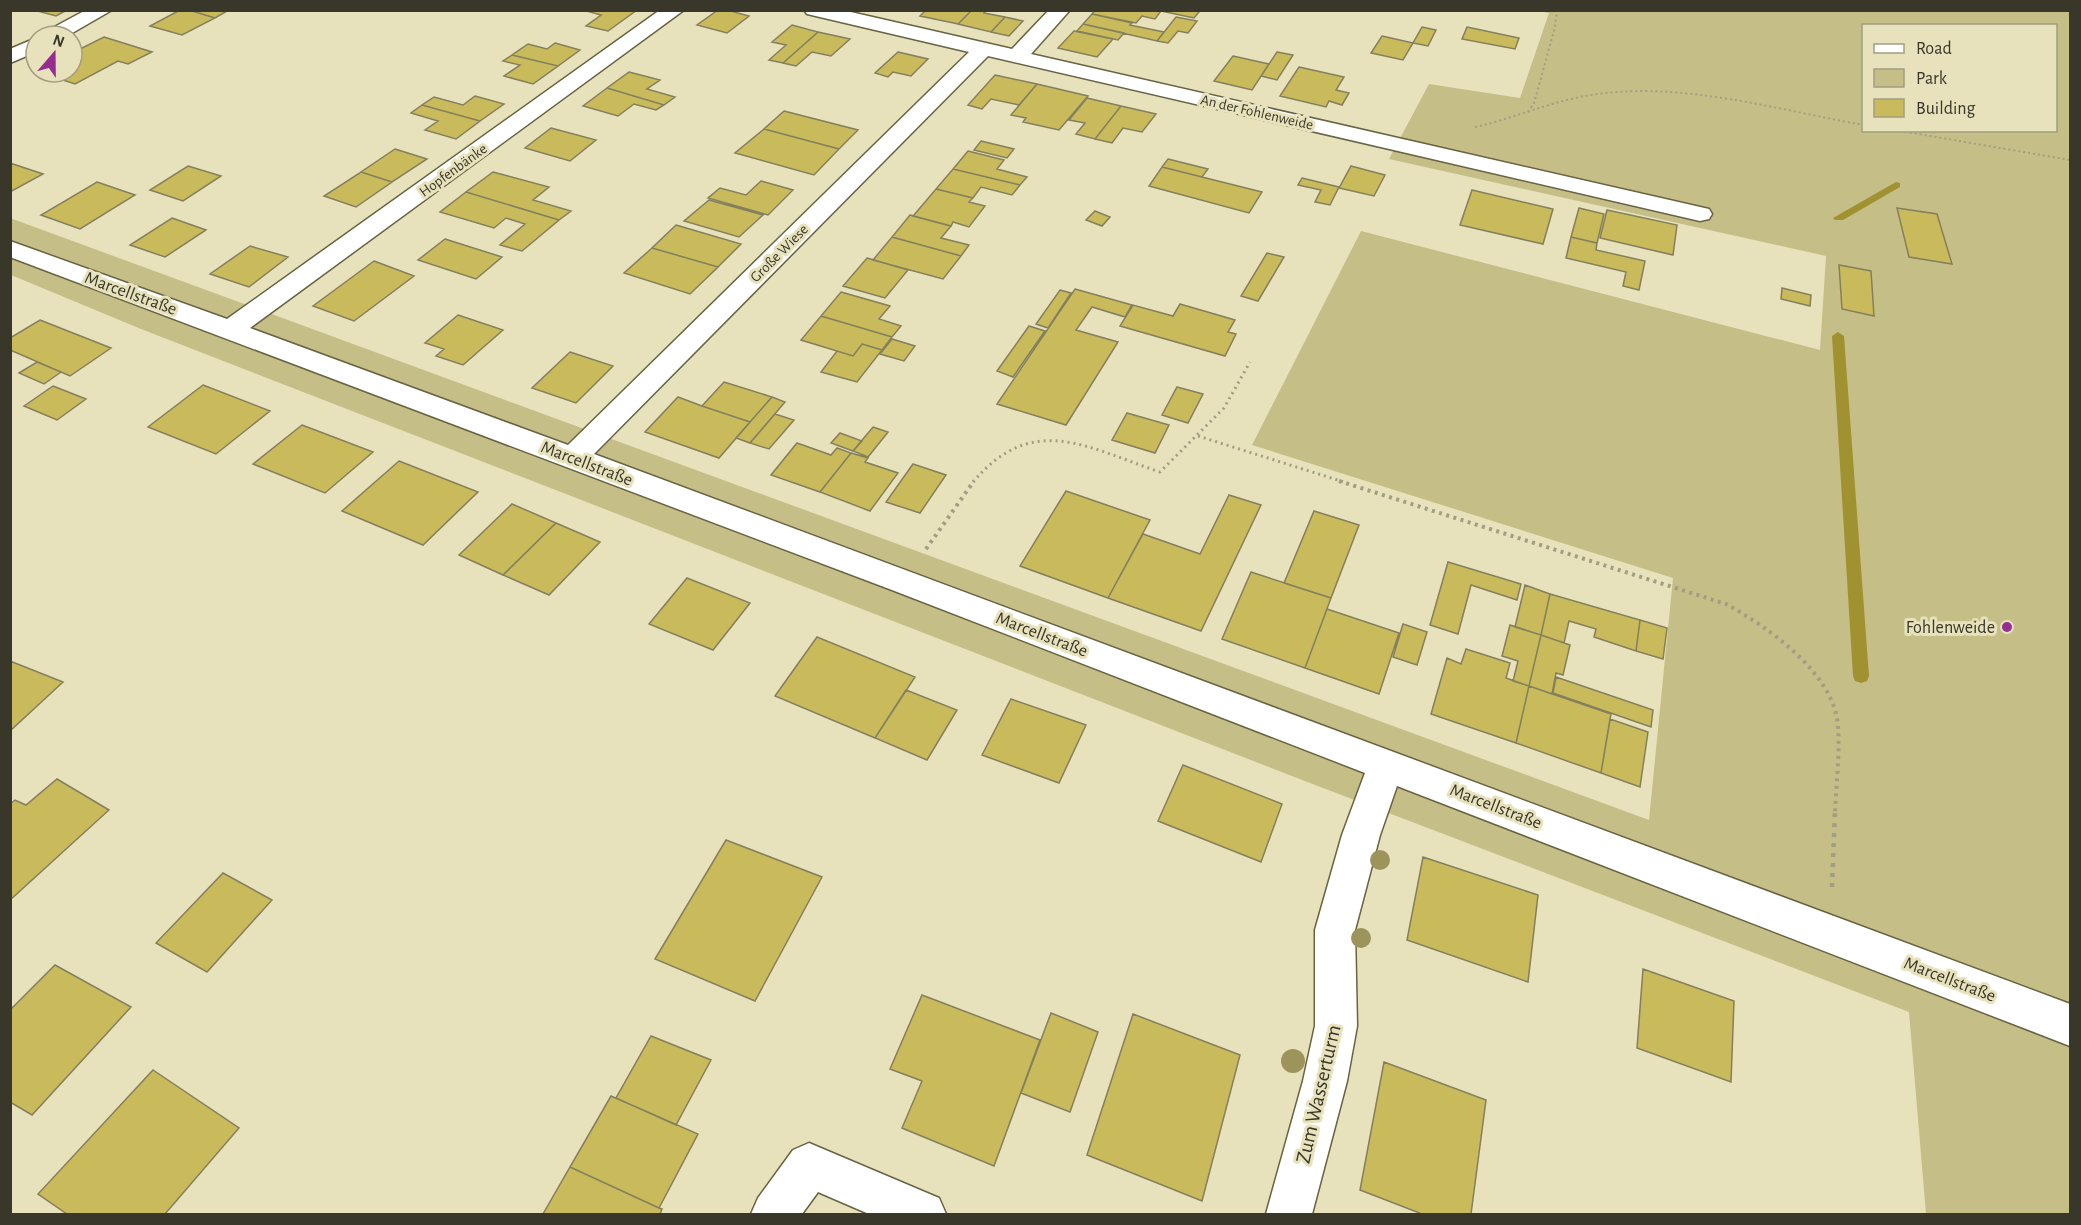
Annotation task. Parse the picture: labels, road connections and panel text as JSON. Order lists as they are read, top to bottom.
{
  "streets": {
    "street": [
      "An der Fohlenweide",
      "Hopfenbänke",
      "Große Wiese",
      "Marcellstraße",
      "Zum Wasserturm"
    ]
  },
  "crossings": [
    ["An der Fohlenweide", "Große Wiese"],
    ["Hopfenbänke", "Marcellstraße"],
    ["Große Wiese", "Marcellstraße"],
    ["Marcellstraße", "Zum Wasserturm"]
  ],
  "places": ["Fohlenweide"],
  "legend": ["Road", "Park", "Building"],
  "north": "top"
}
